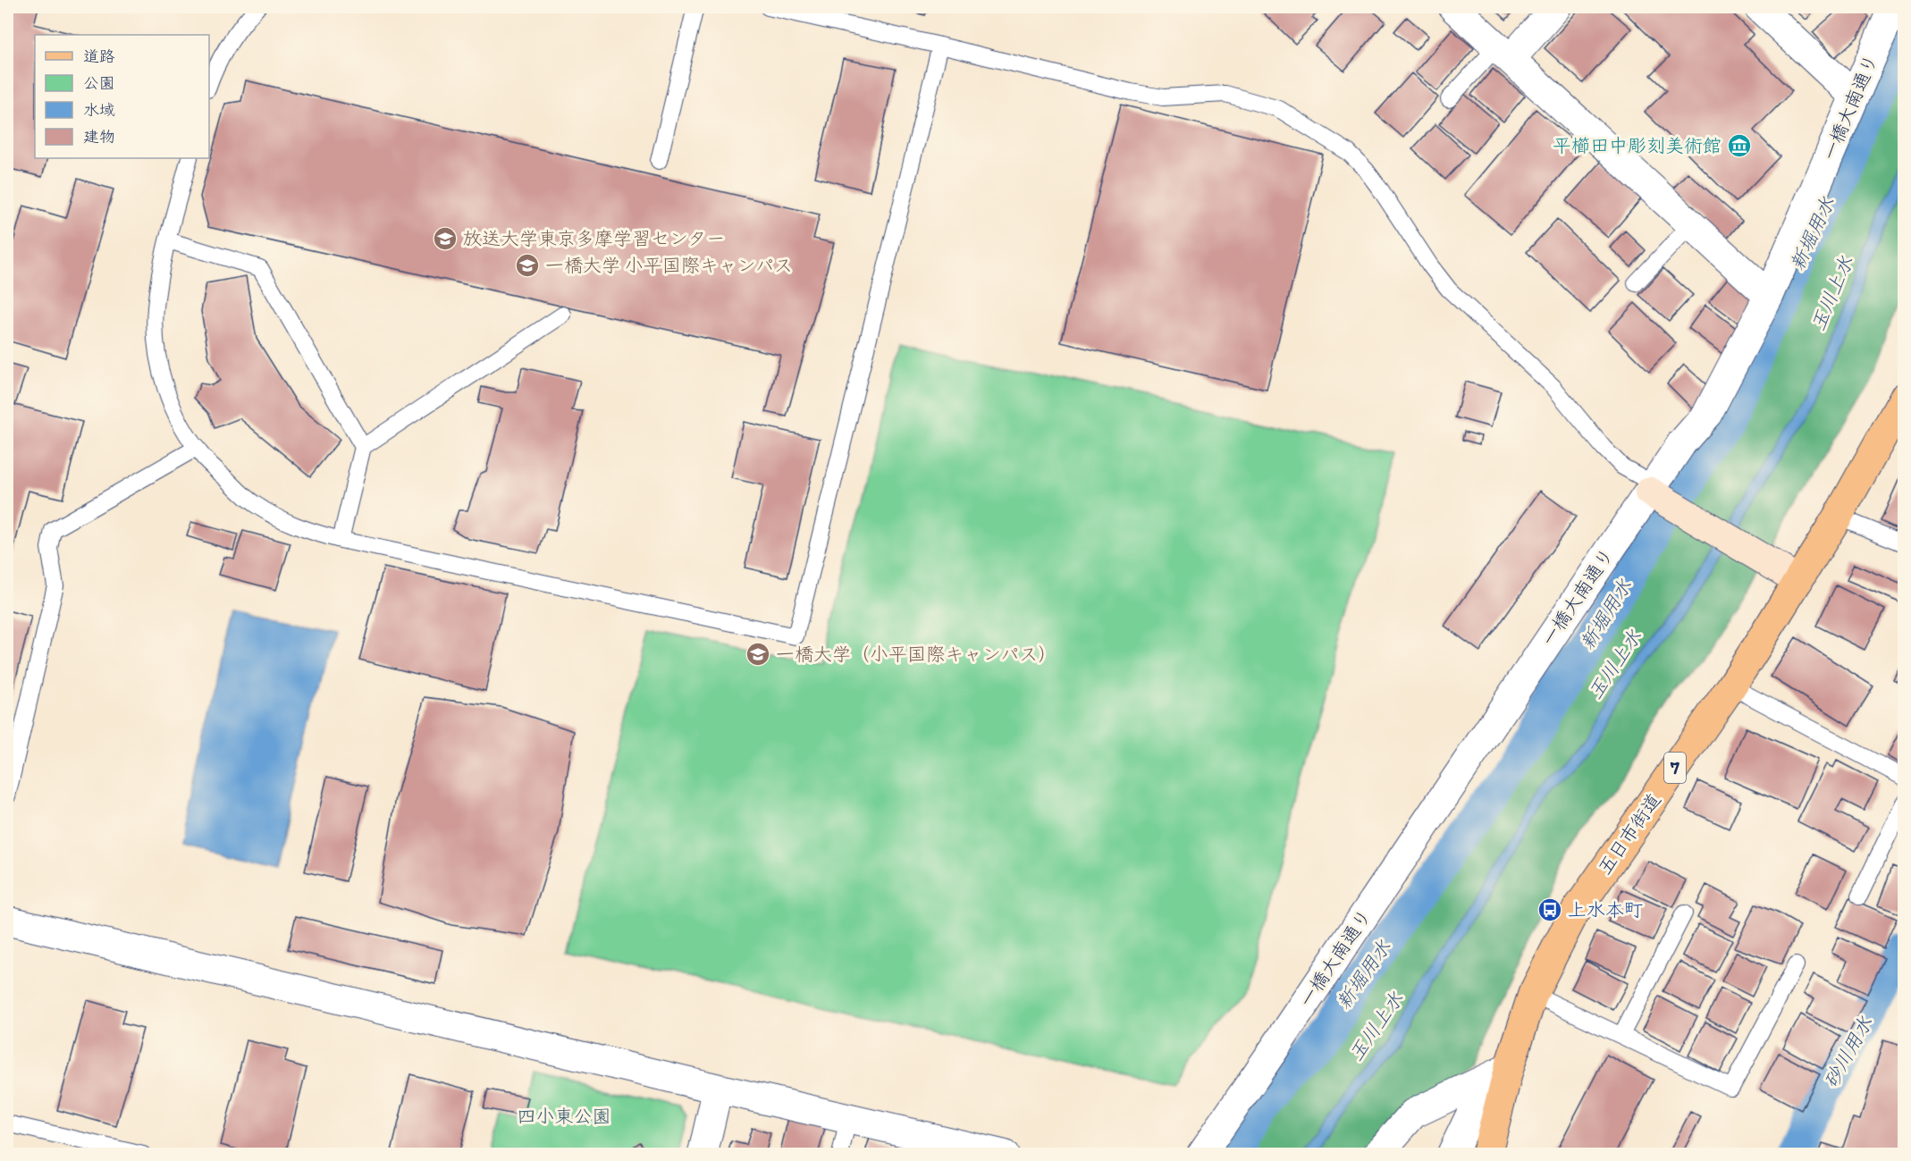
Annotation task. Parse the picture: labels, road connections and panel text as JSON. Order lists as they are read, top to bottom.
{
  "streets": {
    "main road": ["7", "五日市街道"],
    "street": ["一橋大南通り"]
  },
  "water": ["新堀用水", "玉川上水", "砂川用水"],
  "parks": ["四小東公園"],
  "places": {
    "museum": ["平櫛田中彫刻美術館"],
    "school or university": ["放送大学東京多摩学習センター", "一橋大学 小平国際キャンパス", "一橋大学（小平国際キャンパス）"],
    "bus stop": ["上水本町"]
  },
  "legend": [
    "道路",
    "公園",
    "水域",
    "建物"
  ]
}
